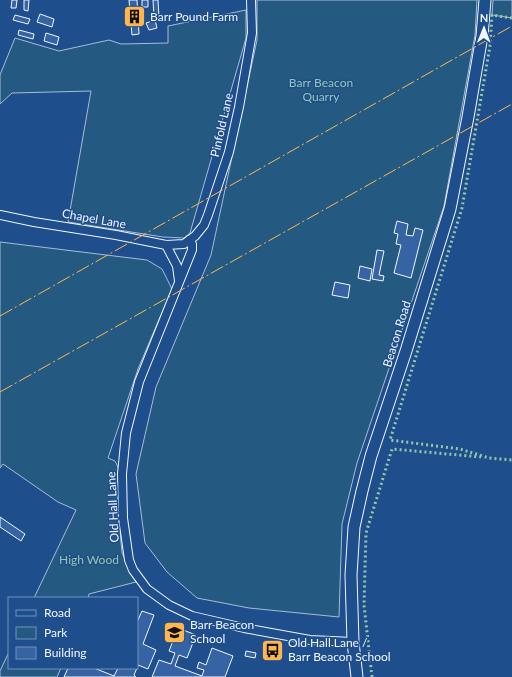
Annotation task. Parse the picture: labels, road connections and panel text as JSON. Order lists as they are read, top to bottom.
{
  "streets": {
    "main road": ["Beacon Road"],
    "street": ["Pinfold Lane", "Chapel Lane", "Old Hall Lane"]
  },
  "crossings": [
    ["Pinfold Lane", "Chapel Lane"],
    ["Pinfold Lane", "Old Hall Lane"],
    ["Chapel Lane", "Old Hall Lane"],
    ["Beacon Road", "Old Hall Lane"]
  ],
  "parks": ["Barr Beacon Quarry", "High Wood"],
  "places": {
    "building": ["Barr Pound Farm"],
    "school or university": ["Barr Beacon School"],
    "bus stop": ["Old Hall Lane / Barr Beacon School"]
  },
  "legend": ["Road", "Park", "Building"],
  "north": "top"
}
